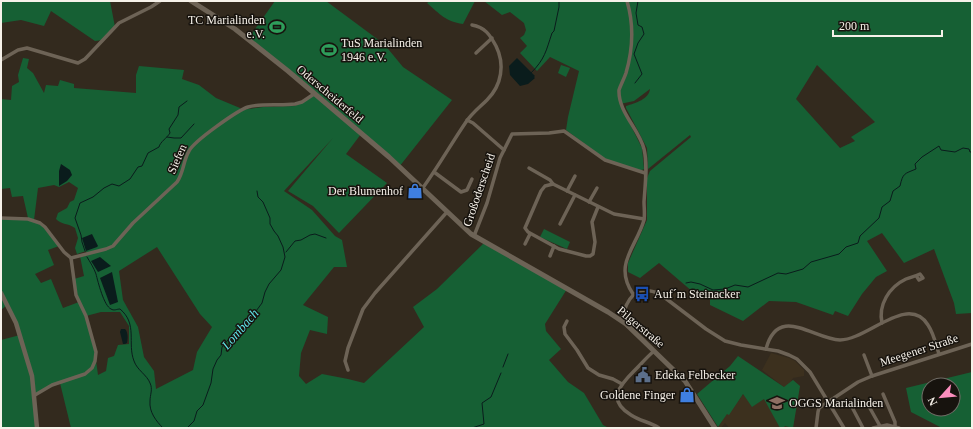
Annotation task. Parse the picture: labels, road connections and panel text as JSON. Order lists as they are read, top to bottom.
{
  "streets": {
    "main road": ["Oderscheiderfeld", "Pilgerstraße"],
    "street": ["Siefen", "Großoderscheid", "Meegener Straße"]
  },
  "crossings": [
    ["Oderscheiderfeld", "Siefen"],
    ["Oderscheiderfeld", "Großoderscheid"],
    ["Oderscheiderfeld", "Pilgerstraße"]
  ],
  "water": ["Lombach"],
  "places": {
    "sports": ["TC Marialinden e.V.", "TuS Marialinden 1946 e.V."],
    "shop": ["Der Blumenhof", "Goldene Finger"],
    "bus stop": ["Auf´m Steinacker"],
    "public building": ["Edeka Felbecker"],
    "school or university": ["OGGS Marialinden"]
  },
  "scale_bar": "200 m",
  "north": "bottom left"
}
